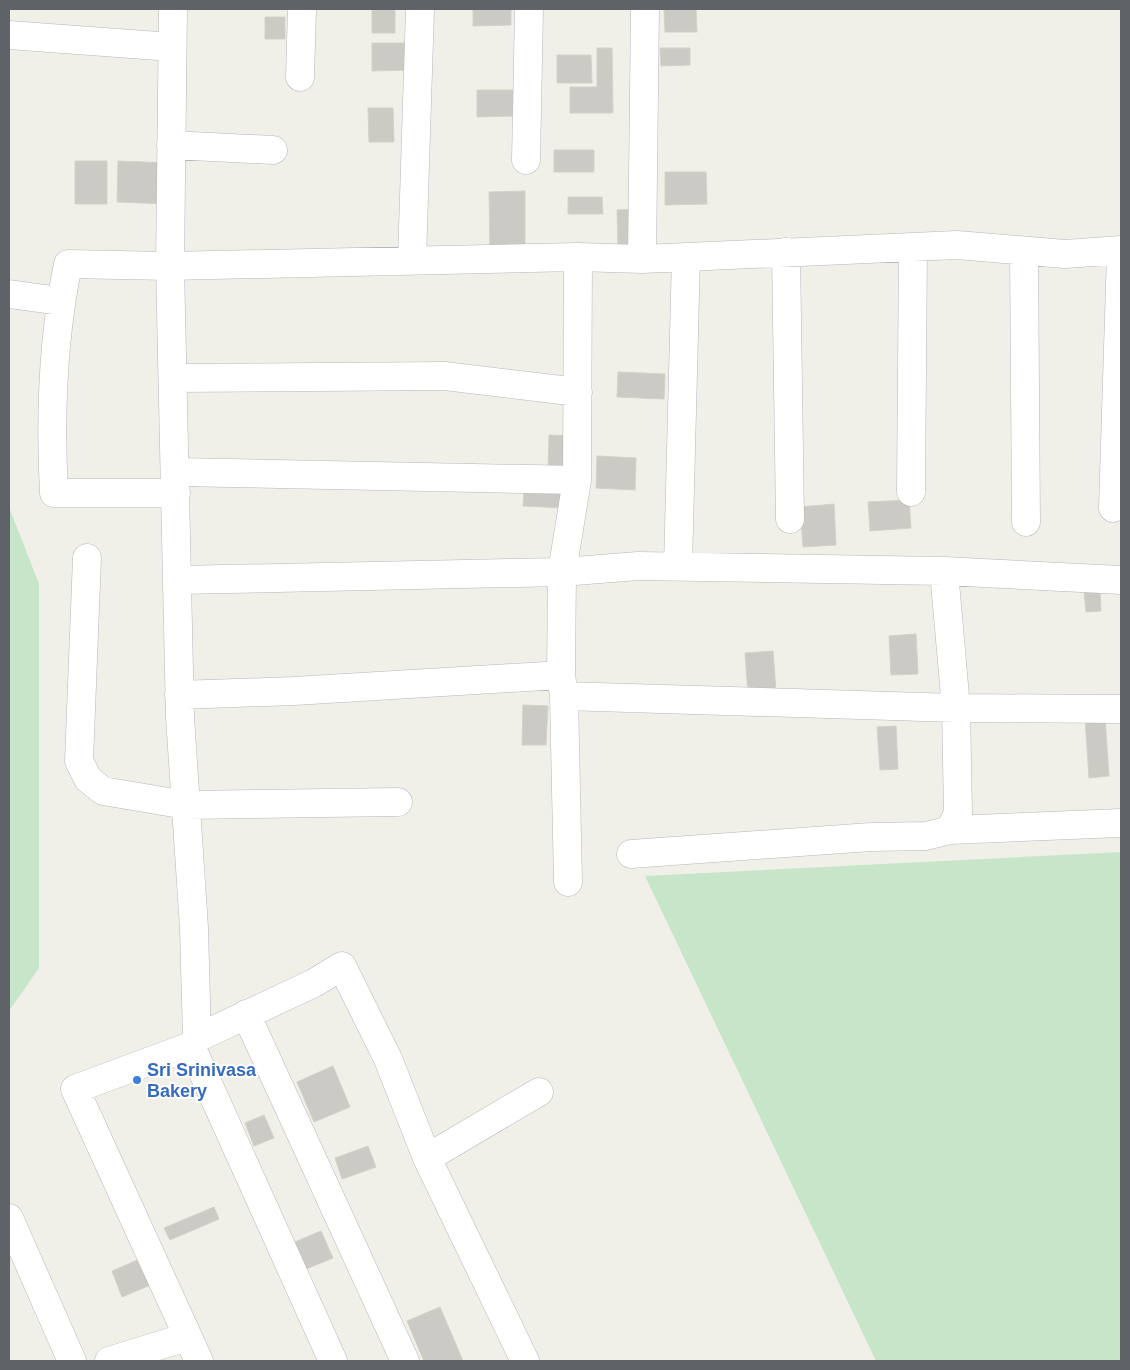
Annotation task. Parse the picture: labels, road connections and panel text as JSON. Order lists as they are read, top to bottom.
{
  "places": ["Sri Srinivasa Bakery"]
}
